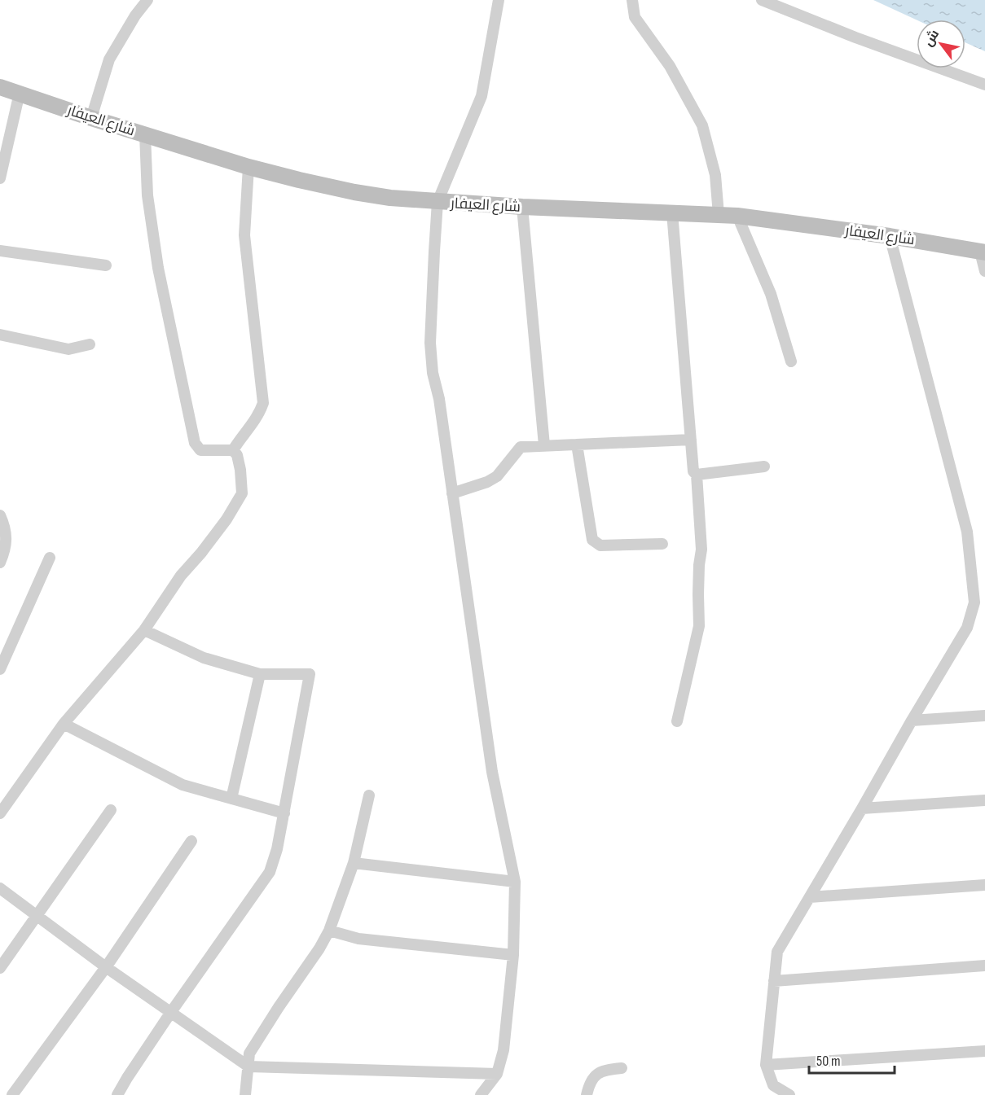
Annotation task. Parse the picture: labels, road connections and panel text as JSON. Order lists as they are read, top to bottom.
{
  "streets": {
    "main road": ["شارع العيفار"]
  },
  "scale_bar": "50 m",
  "north": "top left"
}
